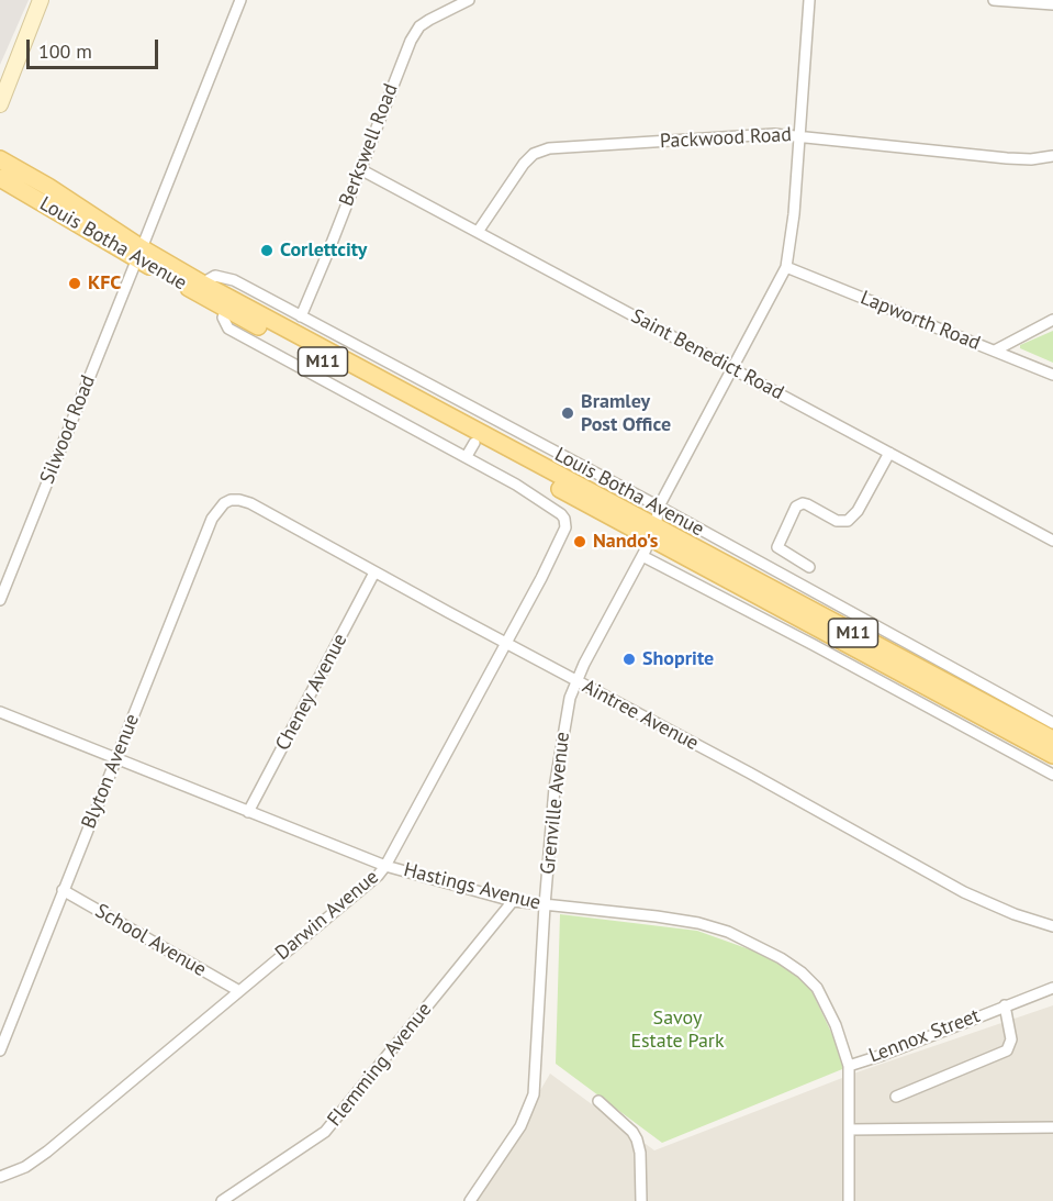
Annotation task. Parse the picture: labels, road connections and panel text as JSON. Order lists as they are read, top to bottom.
{
  "streets": {
    "main road": ["Louis Botha Avenue", "M11"],
    "street": [
      "Packwood Road",
      "Berkswell Road",
      "Lapworth Road",
      "Saint Benedict Road",
      "Silwood Road",
      "Cheney Avenue",
      "Aintree Avenue",
      "Blyton Avenue",
      "Grenville Avenue",
      "Hastings Avenue",
      "Darwin Avenue",
      "School Avenue",
      "Lennox Street",
      "Flemming Avenue"
    ]
  },
  "crossings": [
    ["Packwood Road", "Saint Benedict Road"],
    ["Packwood Road", "Grenville Avenue"],
    ["Berkswell Road", "Louis Botha Avenue"],
    ["Berkswell Road", "Saint Benedict Road"],
    ["Louis Botha Avenue", "Silwood Road"],
    ["Louis Botha Avenue", "Grenville Avenue"],
    ["Louis Botha Avenue", "Darwin Avenue"],
    ["Lapworth Road", "Grenville Avenue"],
    ["Saint Benedict Road", "Grenville Avenue"],
    ["Cheney Avenue", "Aintree Avenue"],
    ["Cheney Avenue", "Hastings Avenue"],
    ["Aintree Avenue", "Blyton Avenue"],
    ["Aintree Avenue", "Grenville Avenue"],
    ["Aintree Avenue", "Darwin Avenue"],
    ["Blyton Avenue", "Hastings Avenue"],
    ["Blyton Avenue", "School Avenue"],
    ["Grenville Avenue", "Hastings Avenue"],
    ["Hastings Avenue", "Darwin Avenue"],
    ["Hastings Avenue", "Lennox Street"],
    ["Hastings Avenue", "Flemming Avenue"],
    ["Darwin Avenue", "School Avenue"]
  ],
  "parks": ["Savoy Estate Park"],
  "places": [
    "Corlettcity",
    "KFC",
    "Bramley Post Office",
    "Nando's",
    "Shoprite"
  ],
  "scale_bar": "100 m"
}
